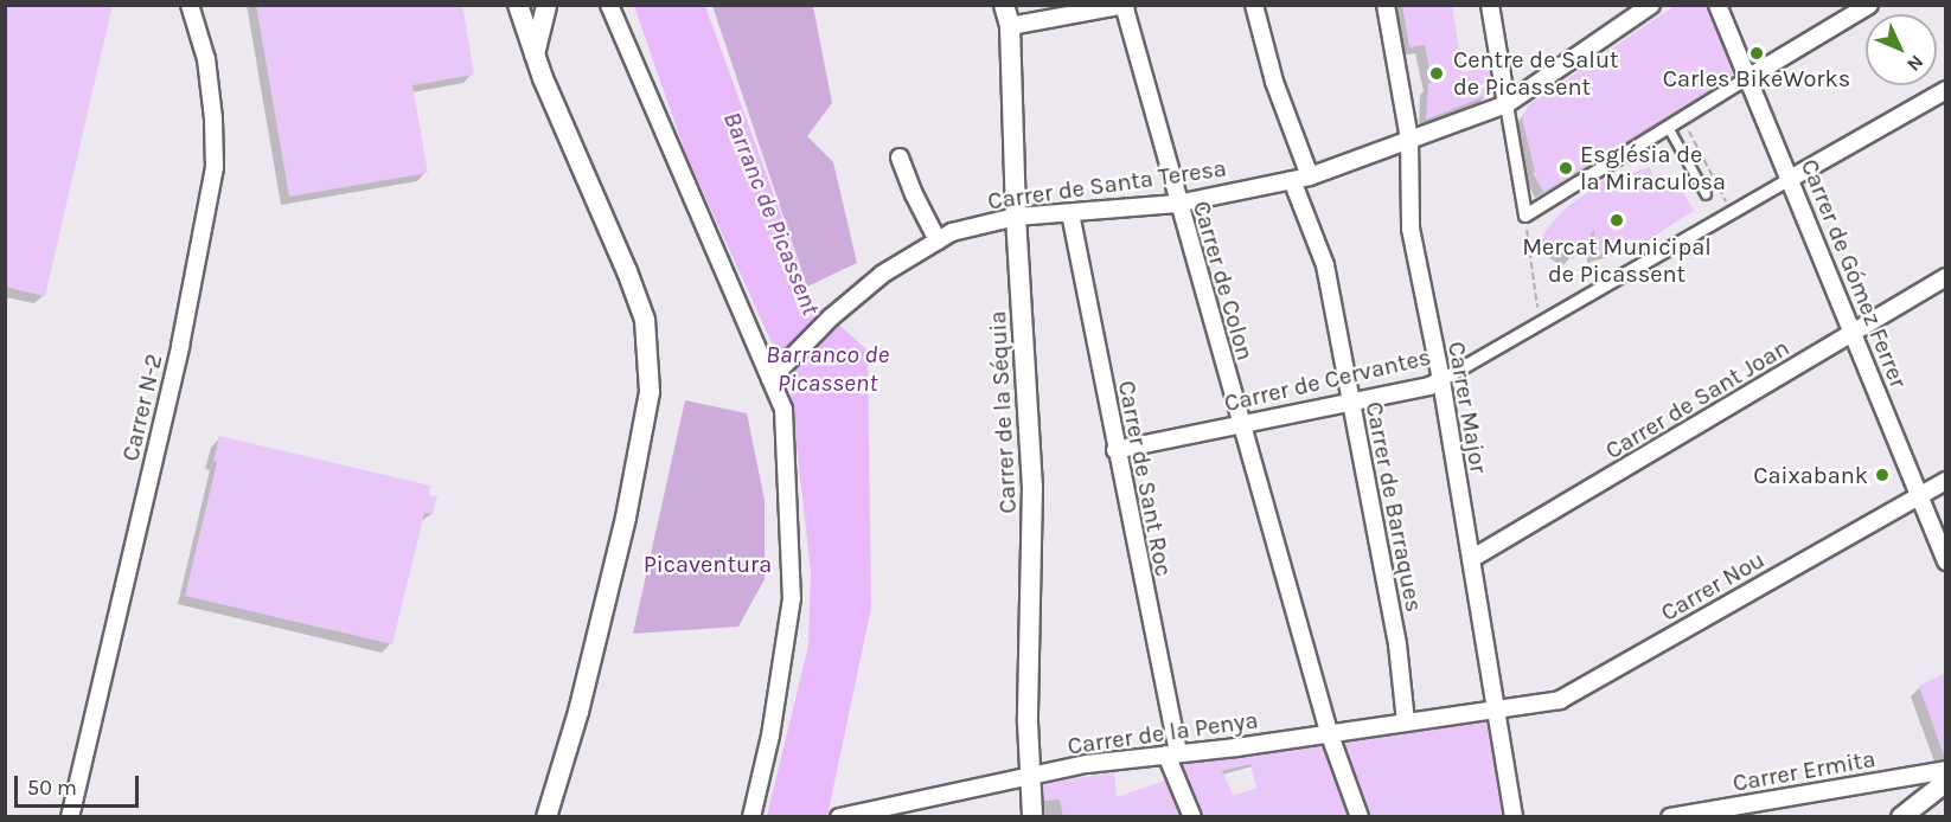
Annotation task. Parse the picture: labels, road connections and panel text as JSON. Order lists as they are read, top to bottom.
{
  "streets": {
    "street": [
      "Carrer de Santa Teresa",
      "Carrer de Gómez Ferrer",
      "Carrer de Colon",
      "Carrer de Cervantes",
      "Carrer de Sant Joan",
      "Carrer N-2",
      "Carrer Major",
      "Carrer de la Séquia",
      "Carrer de Sant Roc",
      "Carrer de Barraques",
      "Carrer Nou",
      "Carrer de la Penya",
      "Carrer Ermita"
    ]
  },
  "crossings": [
    ["Carrer de Santa Teresa", "Carrer de Colon"],
    ["Carrer de Santa Teresa", "Carrer Major"],
    ["Carrer de Santa Teresa", "Carrer de la Séquia"],
    ["Carrer de Santa Teresa", "Carrer de Sant Roc"],
    ["Carrer de Santa Teresa", "Carrer de Barraques"],
    ["Carrer de Gómez Ferrer", "Carrer de Cervantes"],
    ["Carrer de Gómez Ferrer", "Carrer de Sant Joan"],
    ["Carrer de Gómez Ferrer", "Carrer Nou"],
    ["Carrer de Colon", "Carrer de Cervantes"],
    ["Carrer de Colon", "Carrer de la Penya"],
    ["Carrer de Cervantes", "Carrer Major"],
    ["Carrer de Cervantes", "Carrer de Sant Roc"],
    ["Carrer de Cervantes", "Carrer de Barraques"],
    ["Carrer de Sant Joan", "Carrer Major"],
    ["Carrer Major", "Carrer Nou"],
    ["Carrer Major", "Carrer de la Penya"],
    ["Carrer de la Séquia", "Carrer de la Penya"],
    ["Carrer de Sant Roc", "Carrer de la Penya"],
    ["Carrer de Barraques", "Carrer de la Penya"],
    ["Carrer Nou", "Carrer de la Penya"]
  ],
  "water": ["Barranc de Picassent", "Barranco de Picassent"],
  "parks": ["Picaventura"],
  "places": [
    "Carles BikeWorks",
    "Centre de Salut de Picassent",
    "Església de la Miraculosa",
    "Mercat Municipal de Picassent",
    "Caixabank"
  ],
  "scale_bar": "50 m",
  "north": "bottom right"
}
